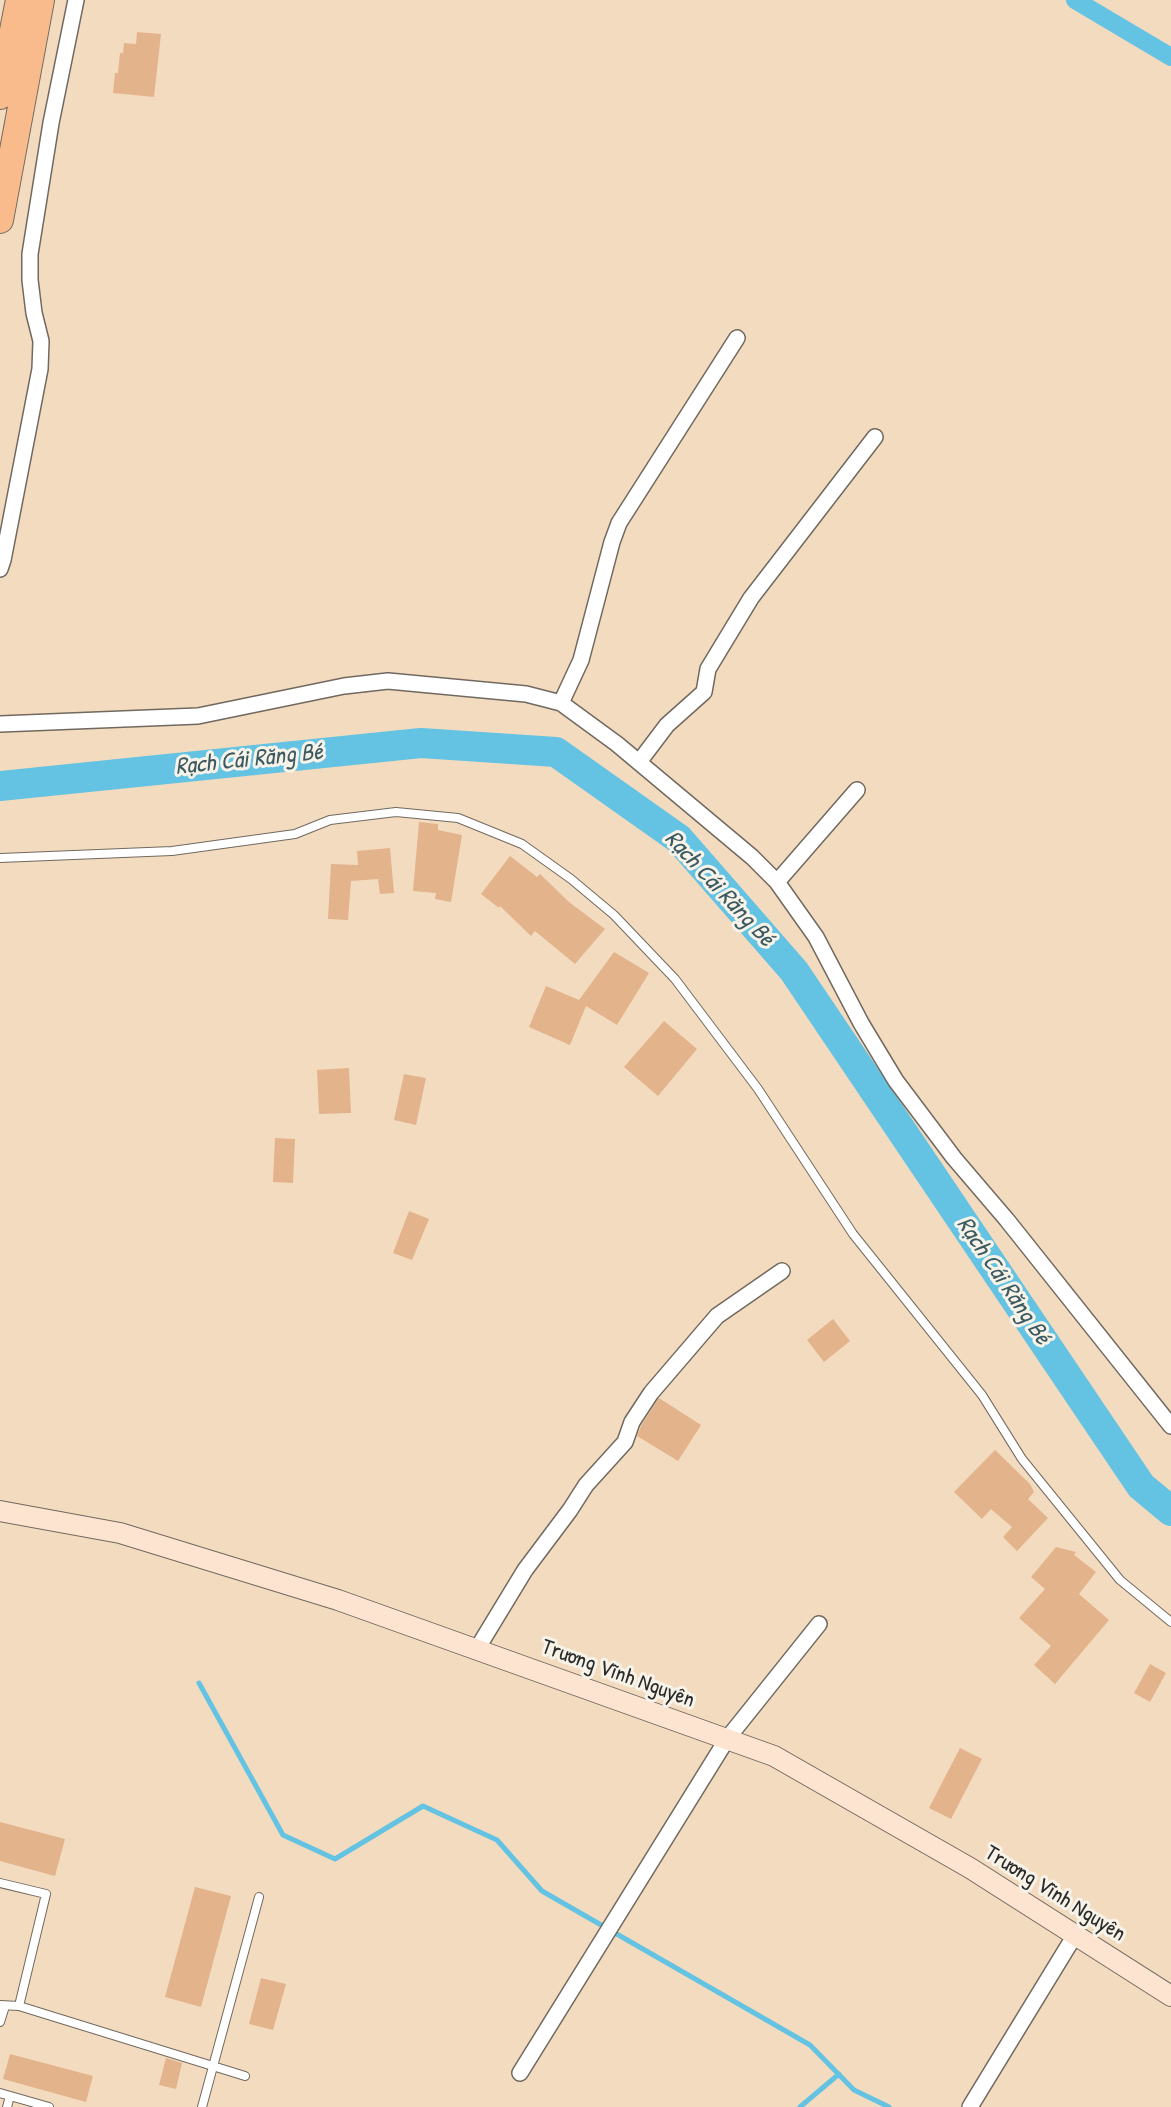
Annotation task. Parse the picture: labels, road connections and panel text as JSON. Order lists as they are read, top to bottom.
{
  "streets": {
    "street": ["Trương Vĩnh Nguyên"]
  },
  "water": ["Rạch Cái Răng Bé"]
}
